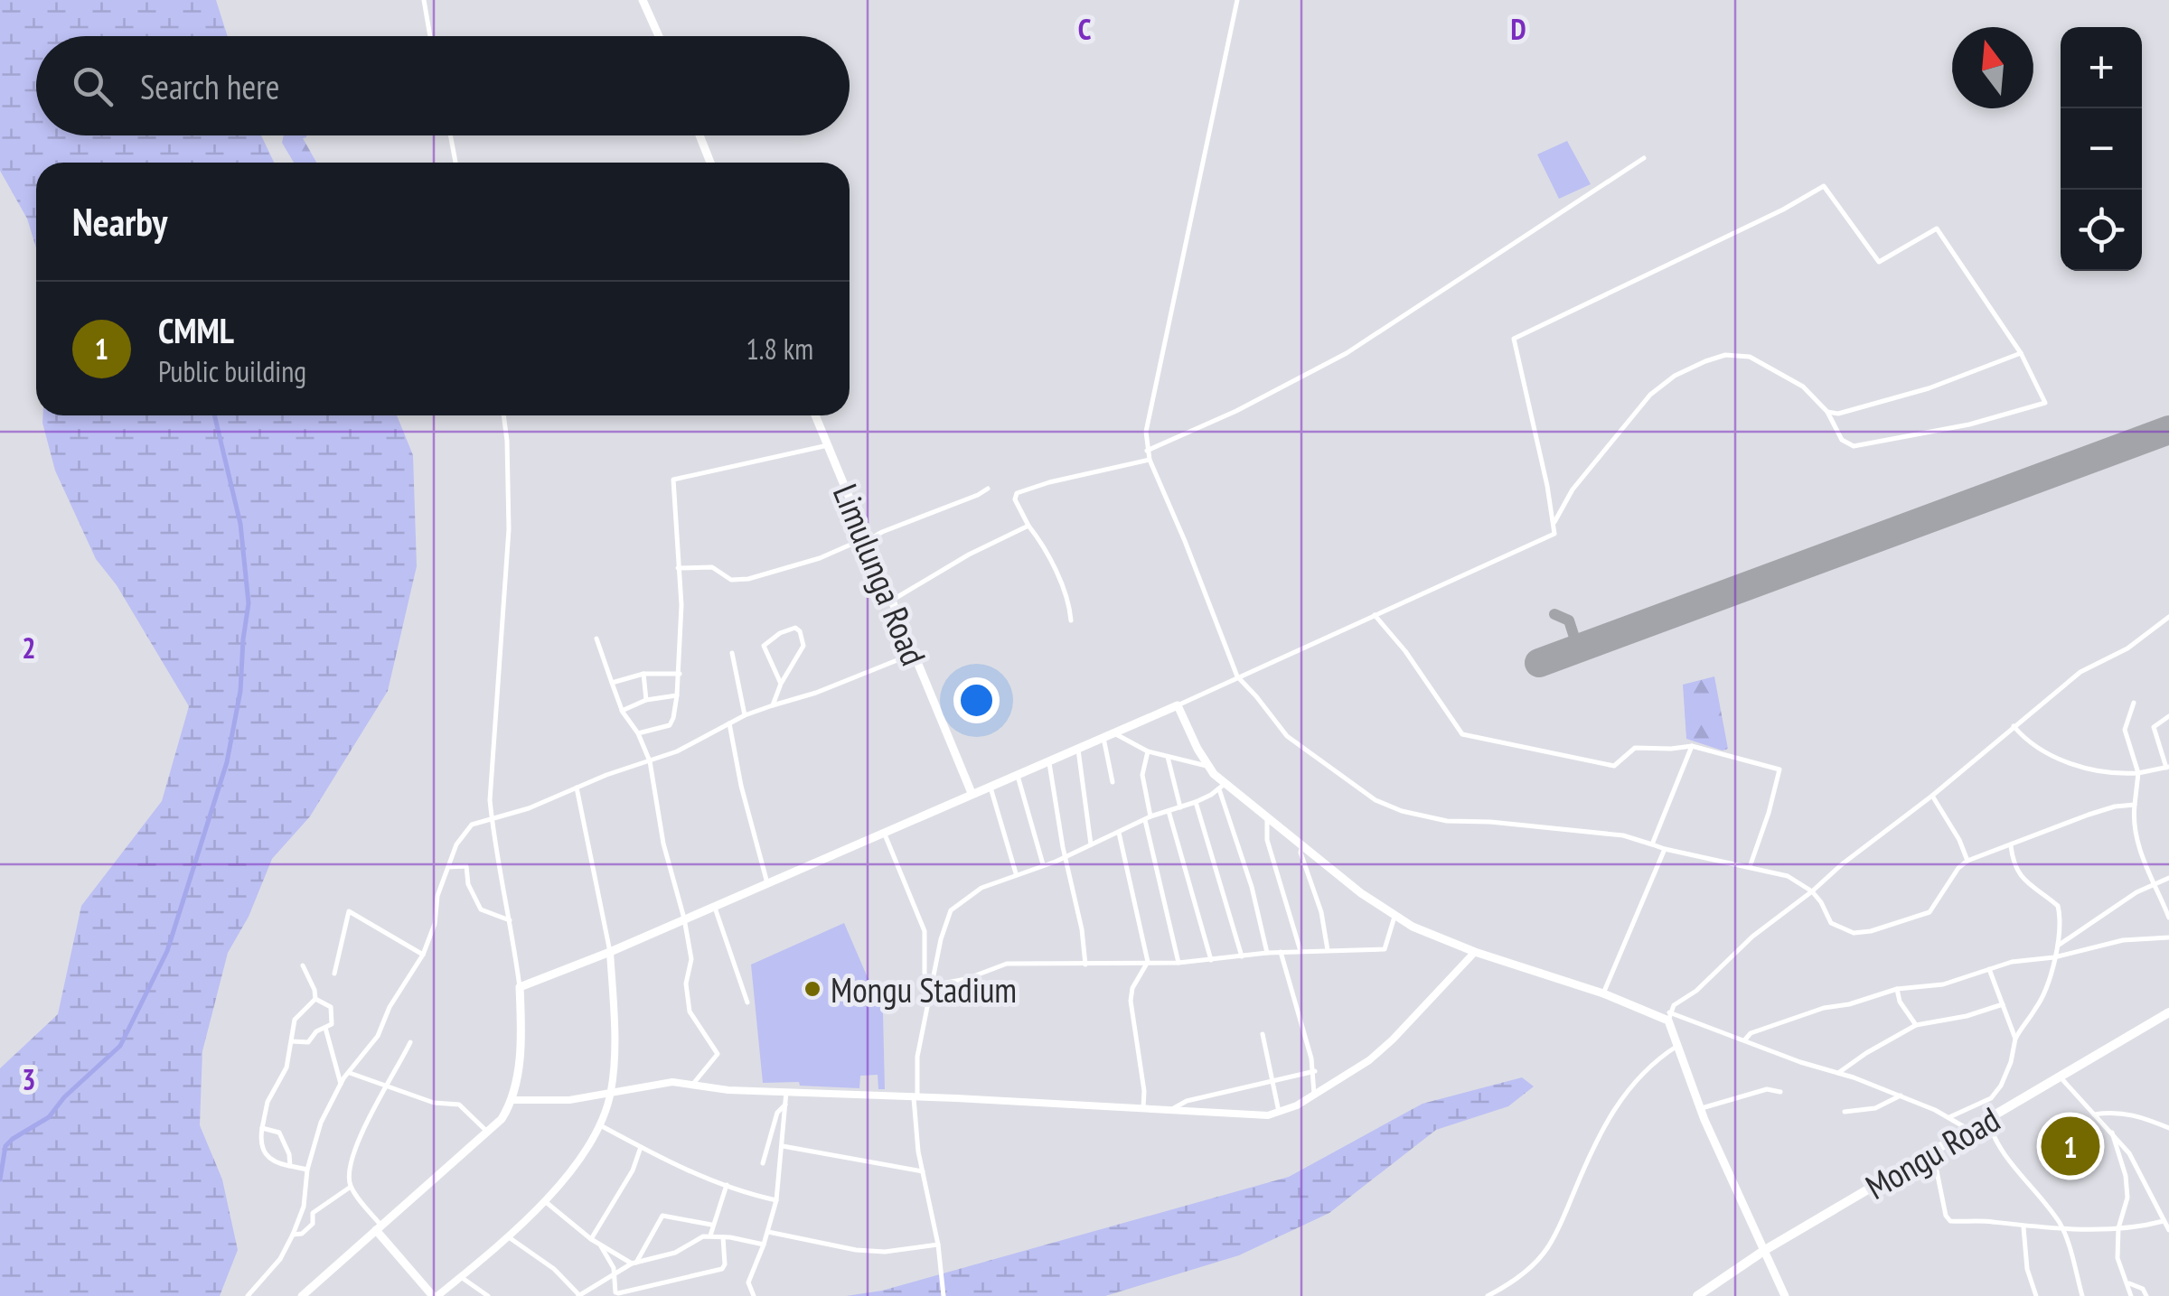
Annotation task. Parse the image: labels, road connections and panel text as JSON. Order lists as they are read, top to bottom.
{
  "streets": {
    "main road": ["Limulunga Road", "Mongu Road"]
  },
  "places": ["Mongu Stadium"],
  "north": "top",
  "page": {
    "map_buttons": ["+", "−"],
    "search": "Search here",
    "heading": "Nearby",
    "list": [
      {
        "mark": "1",
        "name": "CMML",
        "note": "Public building",
        "value": "1.8 km"
      }
    ],
    "pins": "1"
  },
  "grid": {
    "columns": ["C", "D"],
    "rows": ["2", "3"]
  }
}
